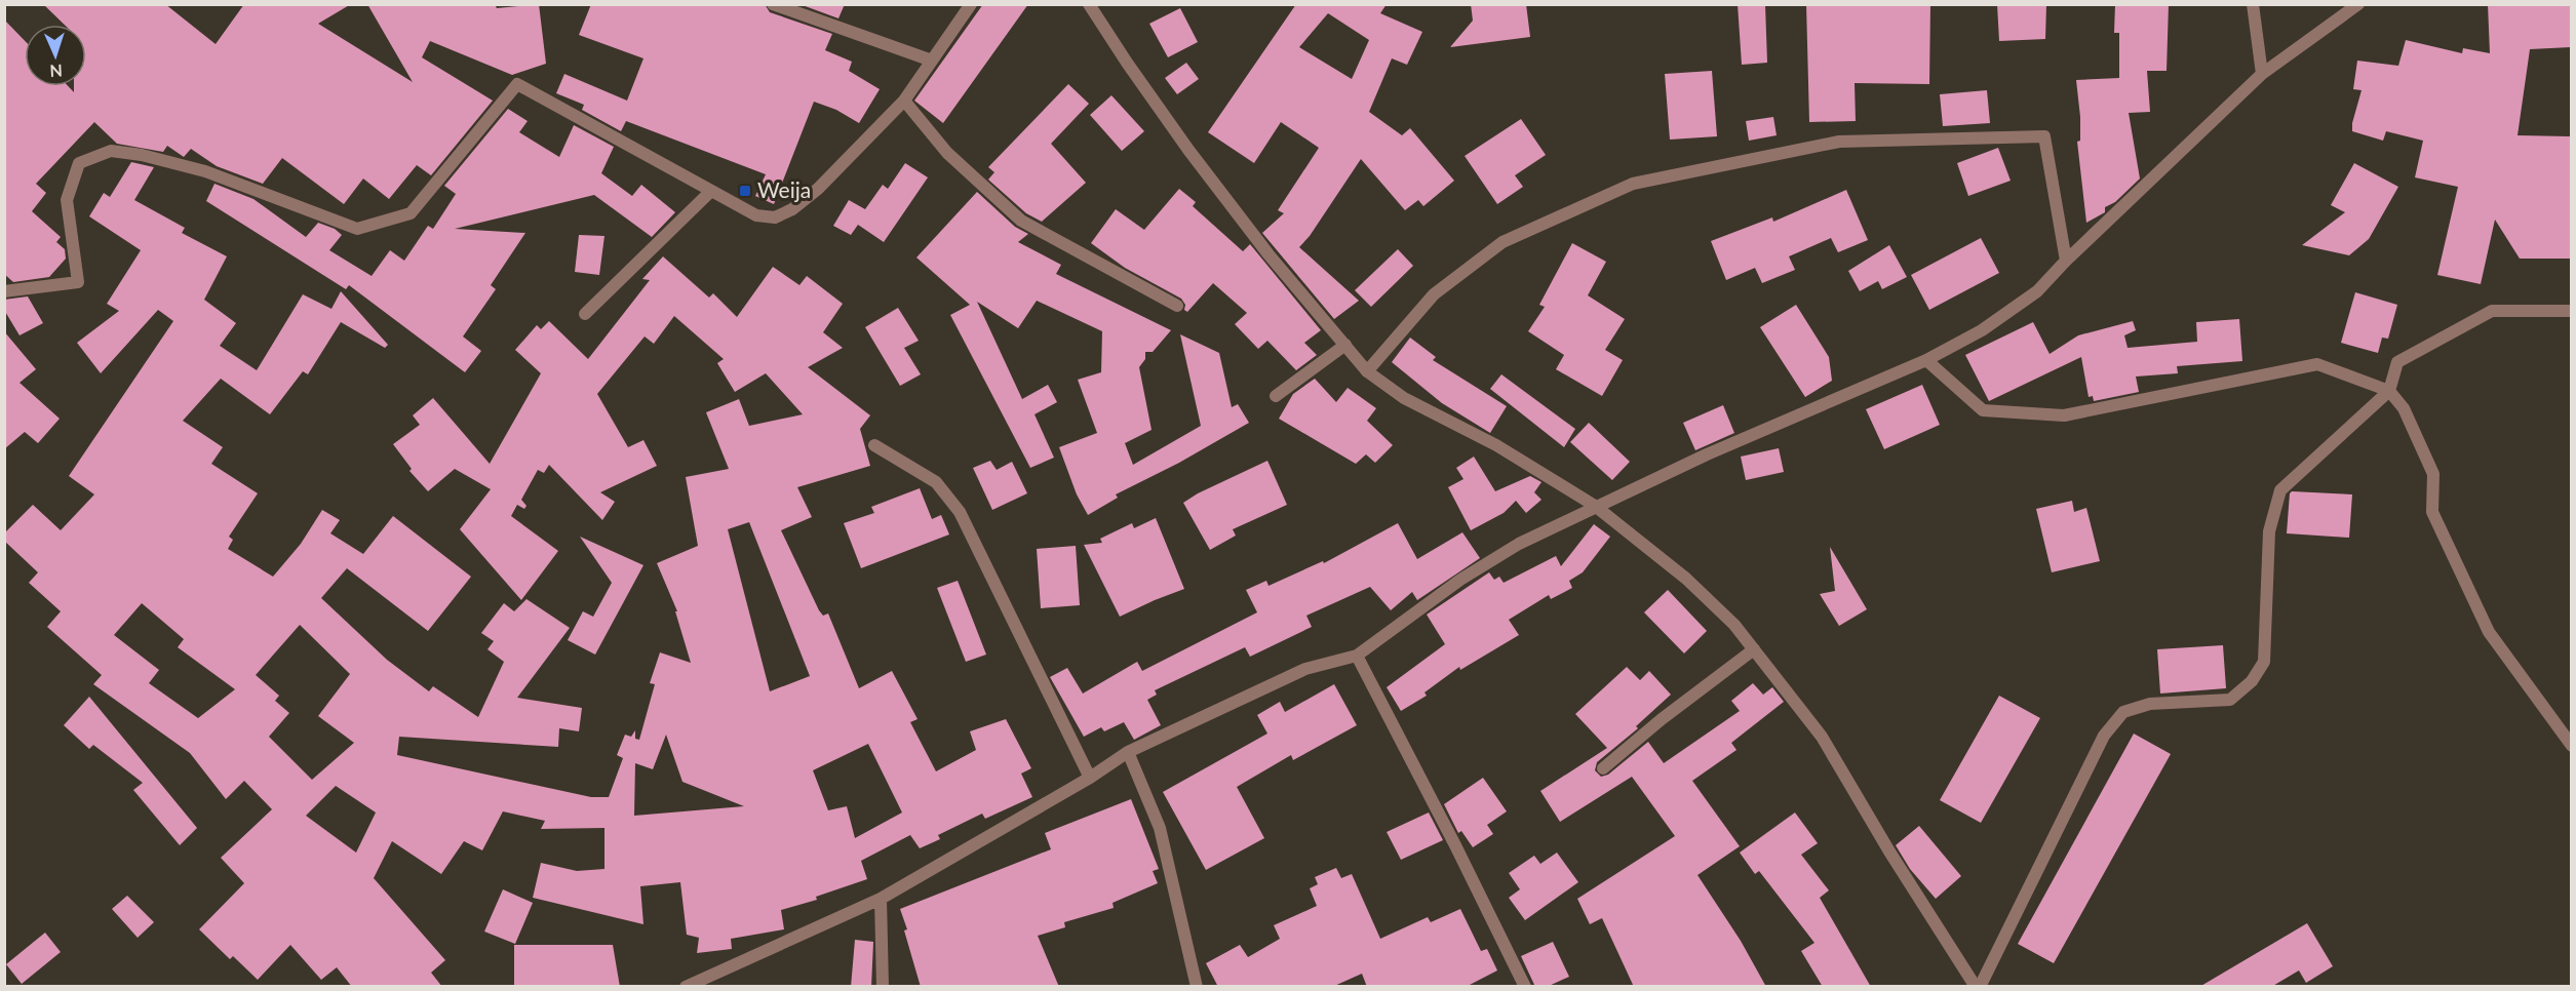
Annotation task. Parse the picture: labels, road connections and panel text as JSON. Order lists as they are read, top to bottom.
{
  "places": {
    "transit": ["Weija"]
  },
  "north": "bottom"
}
